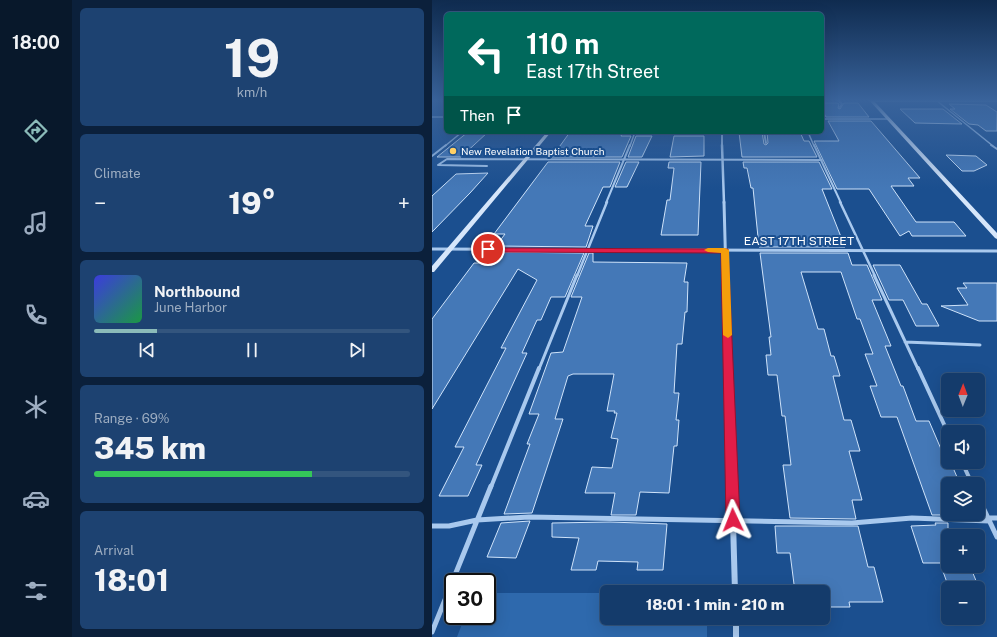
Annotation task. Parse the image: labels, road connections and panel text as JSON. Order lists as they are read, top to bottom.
{
  "streets": {
    "street": ["EAST 17TH STREET"]
  },
  "places": ["New Revelation Baptist Church"],
  "north": "top",
  "page": {
    "tabs": "18:00",
    "tile": [
      ["19", "km/h"],
      "Climate",
      ["Range · 69%", "345 km"],
      ["Arrival", "18:01"]
    ],
    "turn": ["110 m", "East 17th Street"],
    "then": "Then",
    "heat": ["−", "19°", "+"],
    "song": ["Northbound", "June Harbor"],
    "map_buttons": ["+", "−"],
    "limit": "30",
    "trip": "18:01 · 1 min · 210 m"
  }
}
